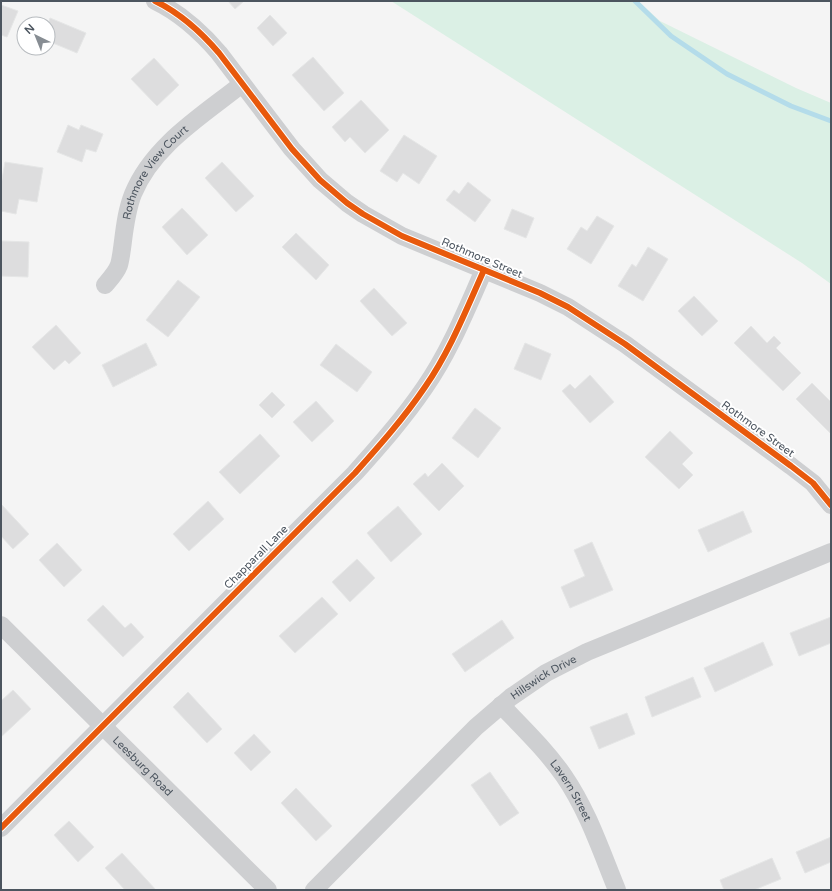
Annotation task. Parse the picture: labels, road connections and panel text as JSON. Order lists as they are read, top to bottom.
{
  "streets": {
    "street": [
      "Rothmore View Court",
      "Rothmore Street",
      "Chapparall Lane",
      "Hillswick Drive",
      "Leesburg Road",
      "Lavern Street"
    ]
  },
  "crossings": [
    ["Rothmore View Court", "Rothmore Street"],
    ["Rothmore Street", "Chapparall Lane"],
    ["Chapparall Lane", "Leesburg Road"],
    ["Hillswick Drive", "Lavern Street"]
  ],
  "north": "top left"
}
